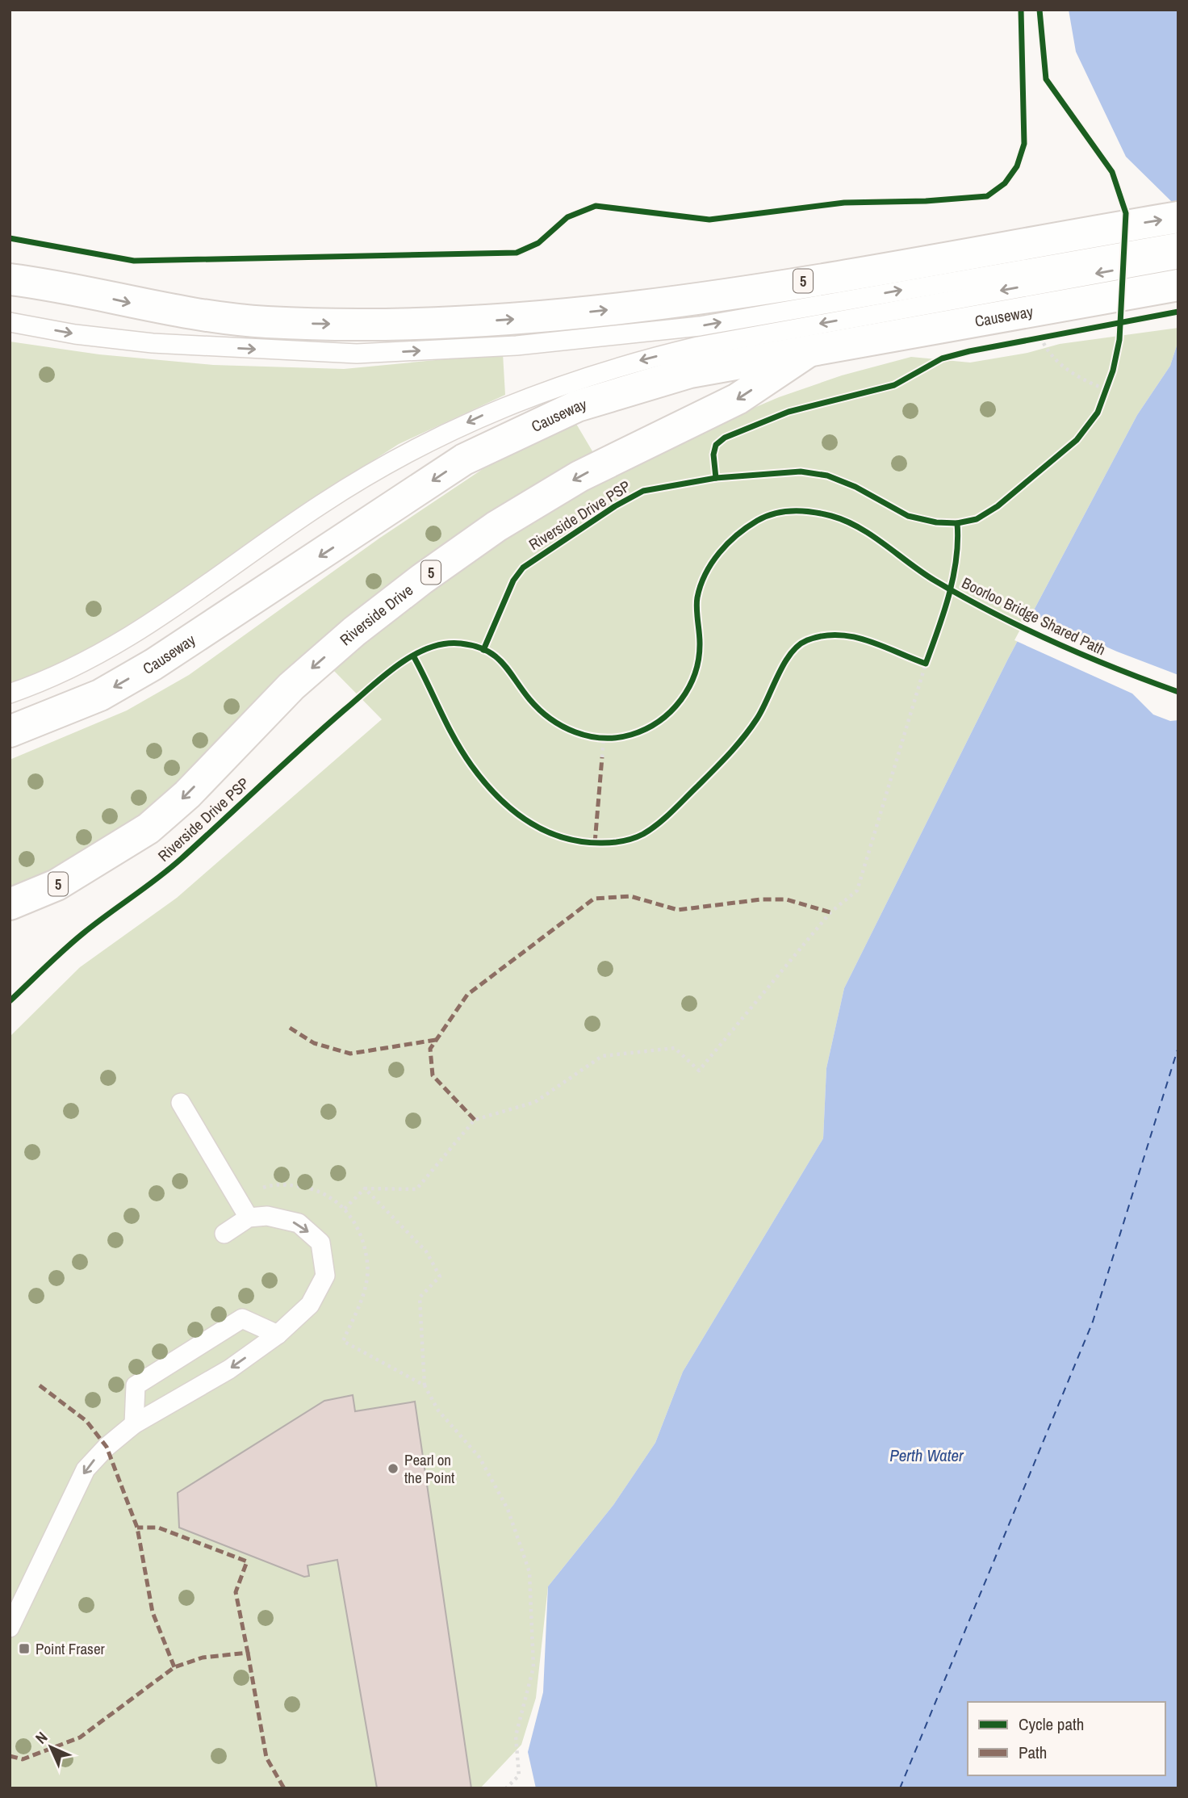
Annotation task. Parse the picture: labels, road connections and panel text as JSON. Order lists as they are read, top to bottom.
{
  "streets": {
    "main road": ["5", "Causeway", "Riverside Drive"],
    "cycle path": ["Riverside Drive PSP", "Boorloo Bridge Shared Path"]
  },
  "crossings": [
    ["Causeway", "Riverside Drive"]
  ],
  "one_way": ["Riverside Drive"],
  "water": ["Perth Water"],
  "places": {
    "other": ["Pearl on the Point"],
    "transit": ["Point Fraser"]
  },
  "legend": ["Cycle path", "Path"],
  "north": "top left"
}
